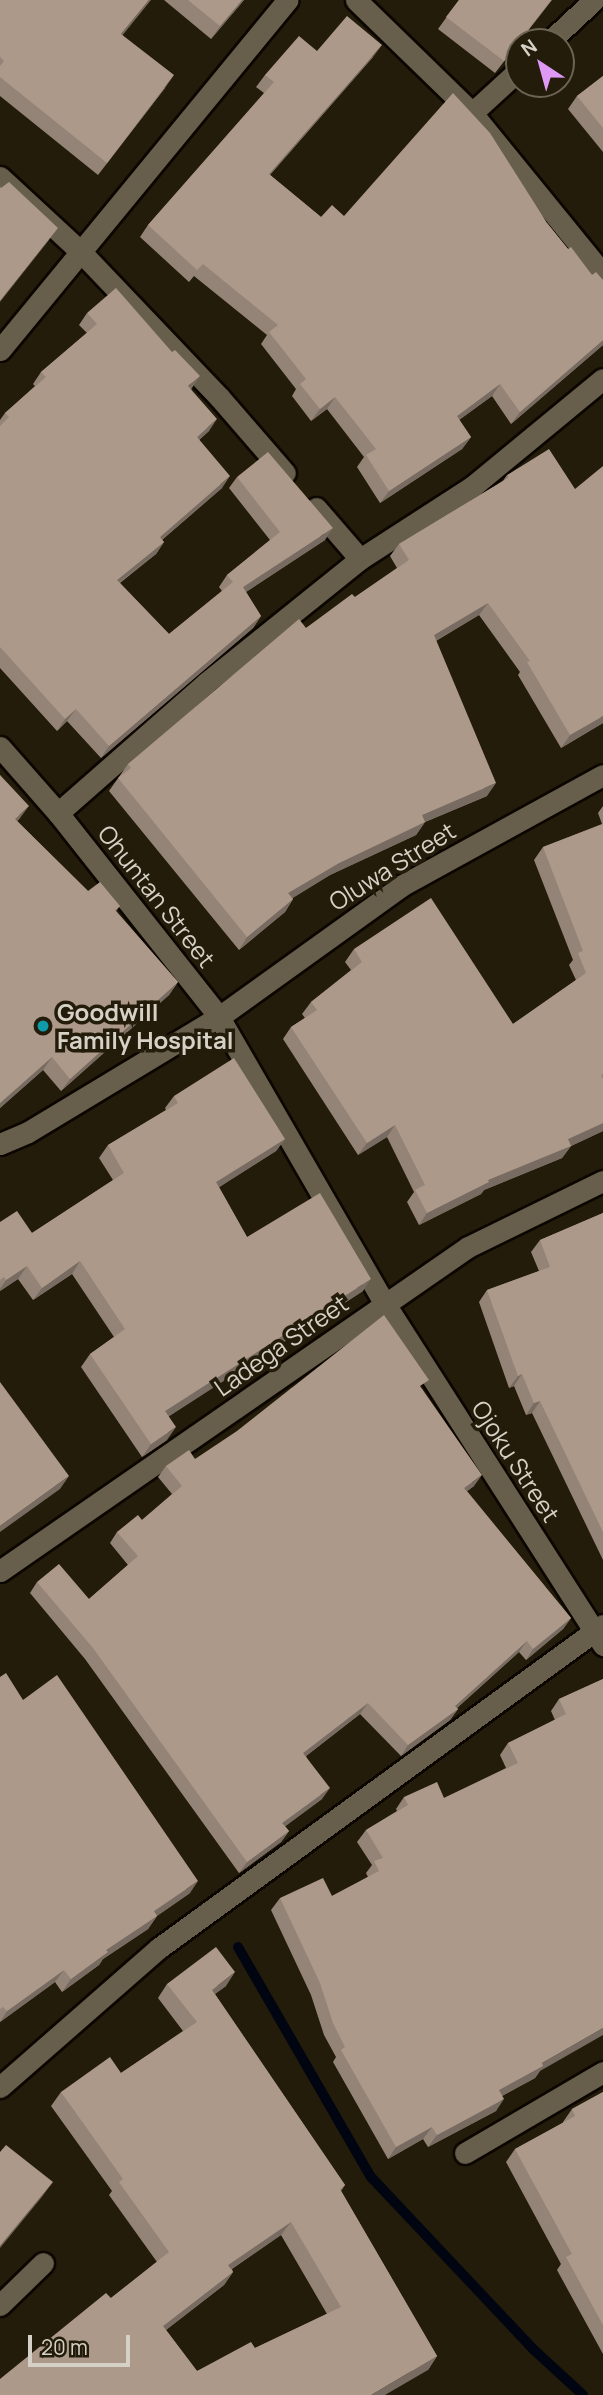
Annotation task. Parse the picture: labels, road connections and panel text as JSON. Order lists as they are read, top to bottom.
{
  "streets": {
    "street": [
      "Oluwa Street",
      "Ohuntan Street",
      "Ladega Street",
      "Ojoku Street"
    ]
  },
  "crossings": [
    ["Oluwa Street", "Ohuntan Street"],
    ["Ohuntan Street", "Ladega Street"],
    ["Ohuntan Street", "Ojoku Street"],
    ["Ladega Street", "Ojoku Street"]
  ],
  "places": ["Goodwill Family Hospital"],
  "scale_bar": "20 m",
  "north": "top left"
}
